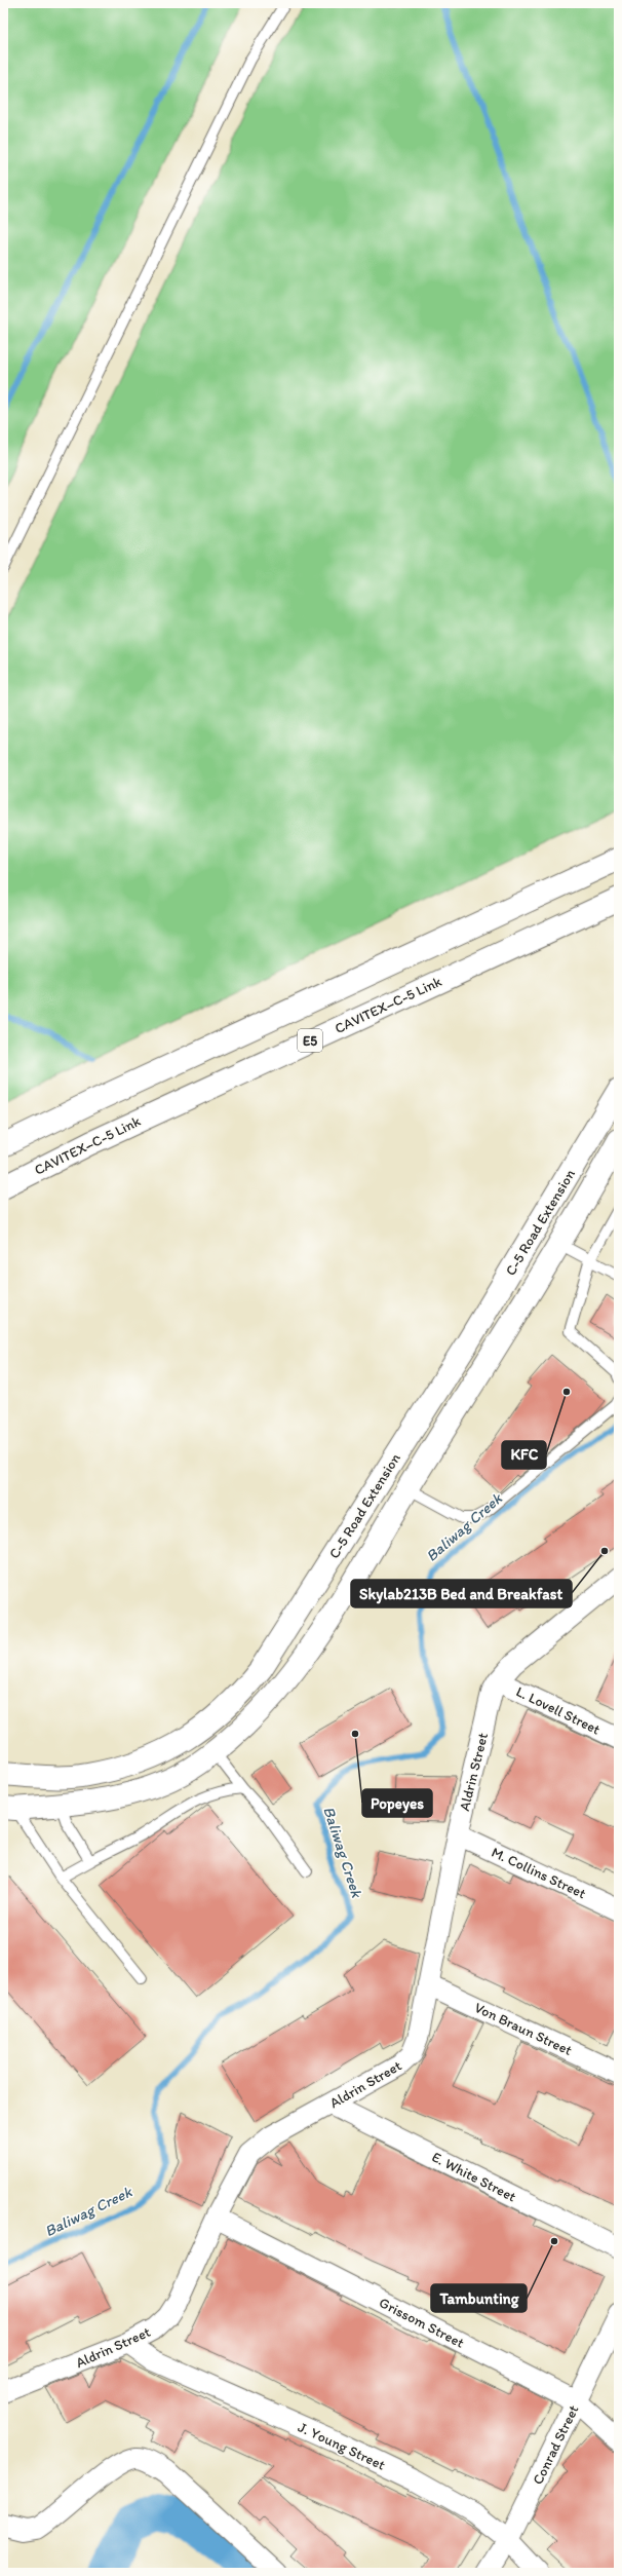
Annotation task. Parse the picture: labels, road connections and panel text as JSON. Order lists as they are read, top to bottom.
{
  "streets": {
    "main road": ["CAVITEX–C-5 Link", "E5", "C-5 Road Extension"],
    "street": [
      "L. Lovell Street",
      "Aldrin Street",
      "M. Collins Street",
      "Von Braun Street",
      "E. White Street",
      "Grissom Street",
      "Conrad Street",
      "J. Young Street"
    ]
  },
  "crossings": [
    ["L. Lovell Street", "Aldrin Street"],
    ["Aldrin Street", "M. Collins Street"],
    ["Aldrin Street", "Von Braun Street"],
    ["Aldrin Street", "E. White Street"],
    ["Aldrin Street", "Grissom Street"],
    ["Aldrin Street", "J. Young Street"],
    ["Grissom Street", "Conrad Street"],
    ["Conrad Street", "J. Young Street"]
  ],
  "water": ["Baliwag Creek"],
  "places": [
    "KFC",
    "Skylab213B Bed and Breakfast",
    "Popeyes",
    "Tambunting"
  ]
}
